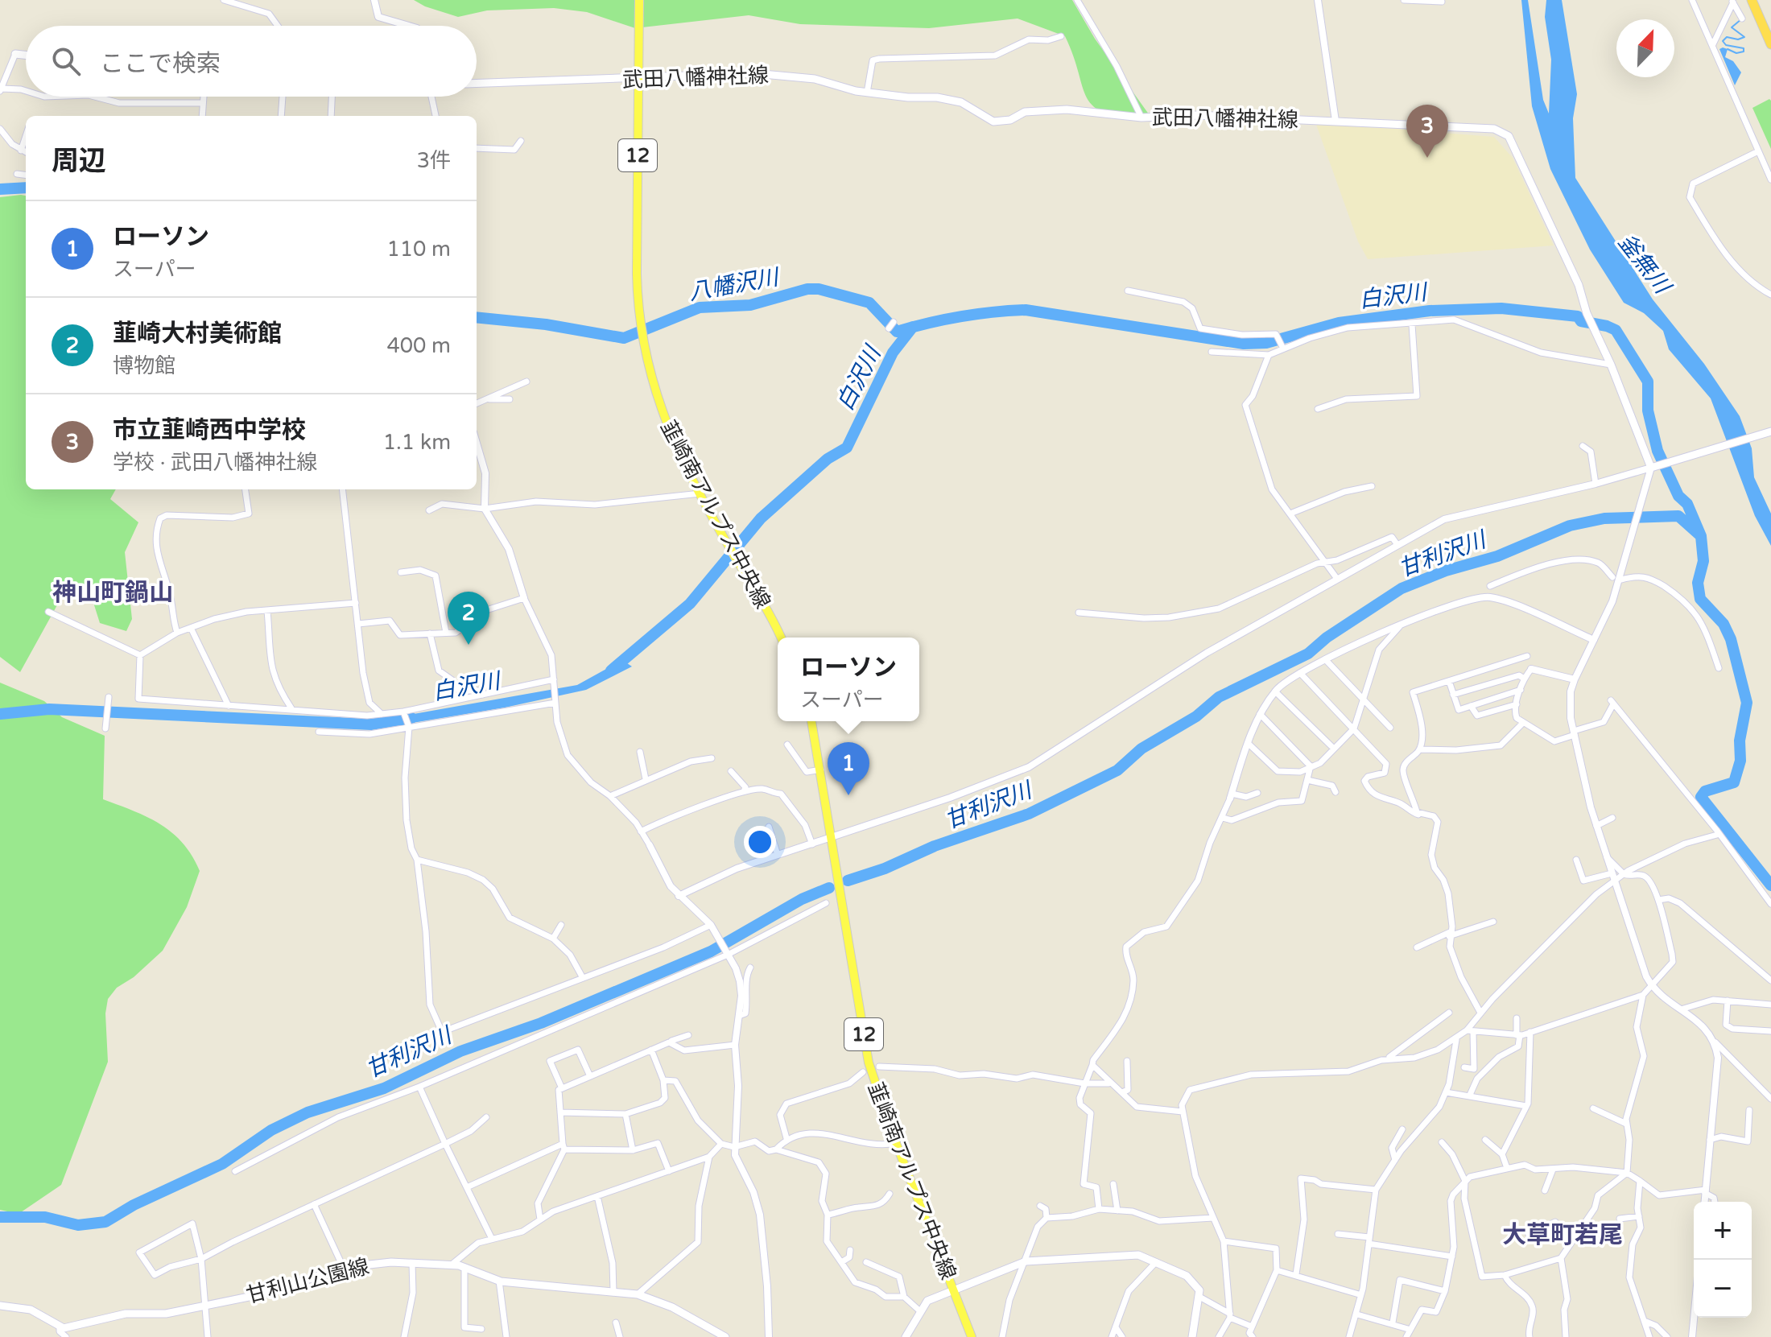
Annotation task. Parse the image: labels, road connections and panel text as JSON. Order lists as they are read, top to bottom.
{
  "streets": {
    "main road": [
      "武田八幡神社線",
      "12",
      "韮崎南アルプス中央線",
      "甘利山公園線"
    ]
  },
  "crossings": [
    ["武田八幡神社線", "韮崎南アルプス中央線"]
  ],
  "districts": ["神山町鍋山", "大草町若尾"],
  "water": [
    "釜無川",
    "八幡沢川",
    "白沢川",
    "甘利沢川"
  ],
  "north": "top right",
  "page": {
    "search": "ここで検索",
    "pins": ["3", "2", "1"],
    "heading": ["周辺", "3件"],
    "list": [
      {
        "mark": "1",
        "name": "ローソン",
        "note": "スーパー",
        "value": "110 m"
      },
      {
        "mark": "2",
        "name": "韮崎大村美術館",
        "note": "博物館",
        "value": "400 m"
      },
      {
        "mark": "3",
        "name": "市立韮崎西中学校",
        "note": "学校 · 武田八幡神社線",
        "value": "1.1 km"
      }
    ],
    "popup": ["ローソン", "スーパー"],
    "map_buttons": ["+", "−"]
  }
}
